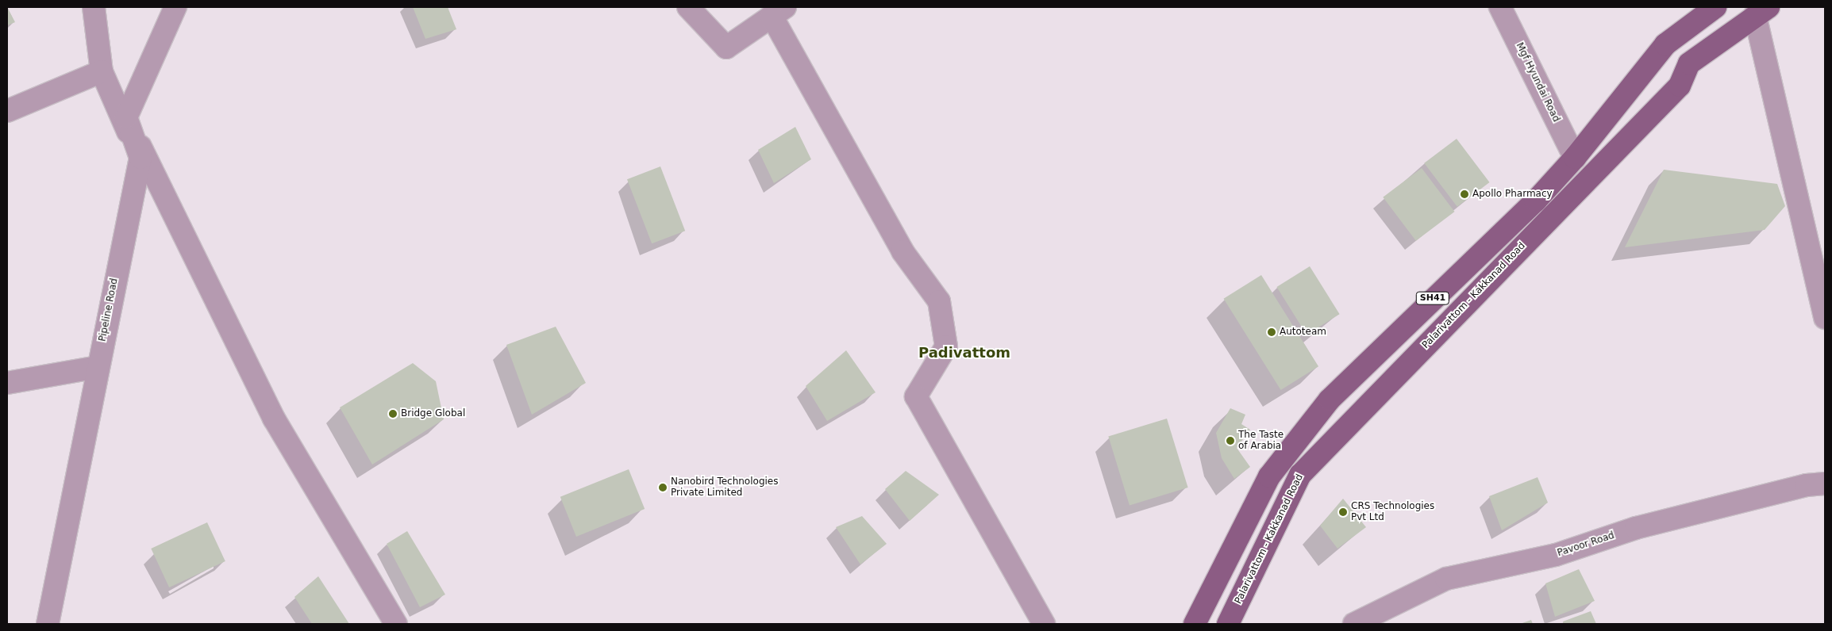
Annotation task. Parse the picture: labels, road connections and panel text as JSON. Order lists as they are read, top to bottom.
{
  "streets": {
    "main road": ["Palarivattom - Kakkanad Road", "SH41"],
    "street": ["Mgf Hyundai Road", "Pipeline Road", "Pavoor Road"]
  },
  "crossings": [
    ["Mgf Hyundai Road", "SH41"]
  ],
  "districts": ["Padivattom"],
  "places": [
    "Apollo Pharmacy",
    "Autoteam",
    "Bridge Global",
    "The Taste of Arabia",
    "Nanobird Technologies Private Limited",
    "CRS Technologies Pvt Ltd"
  ]
}
